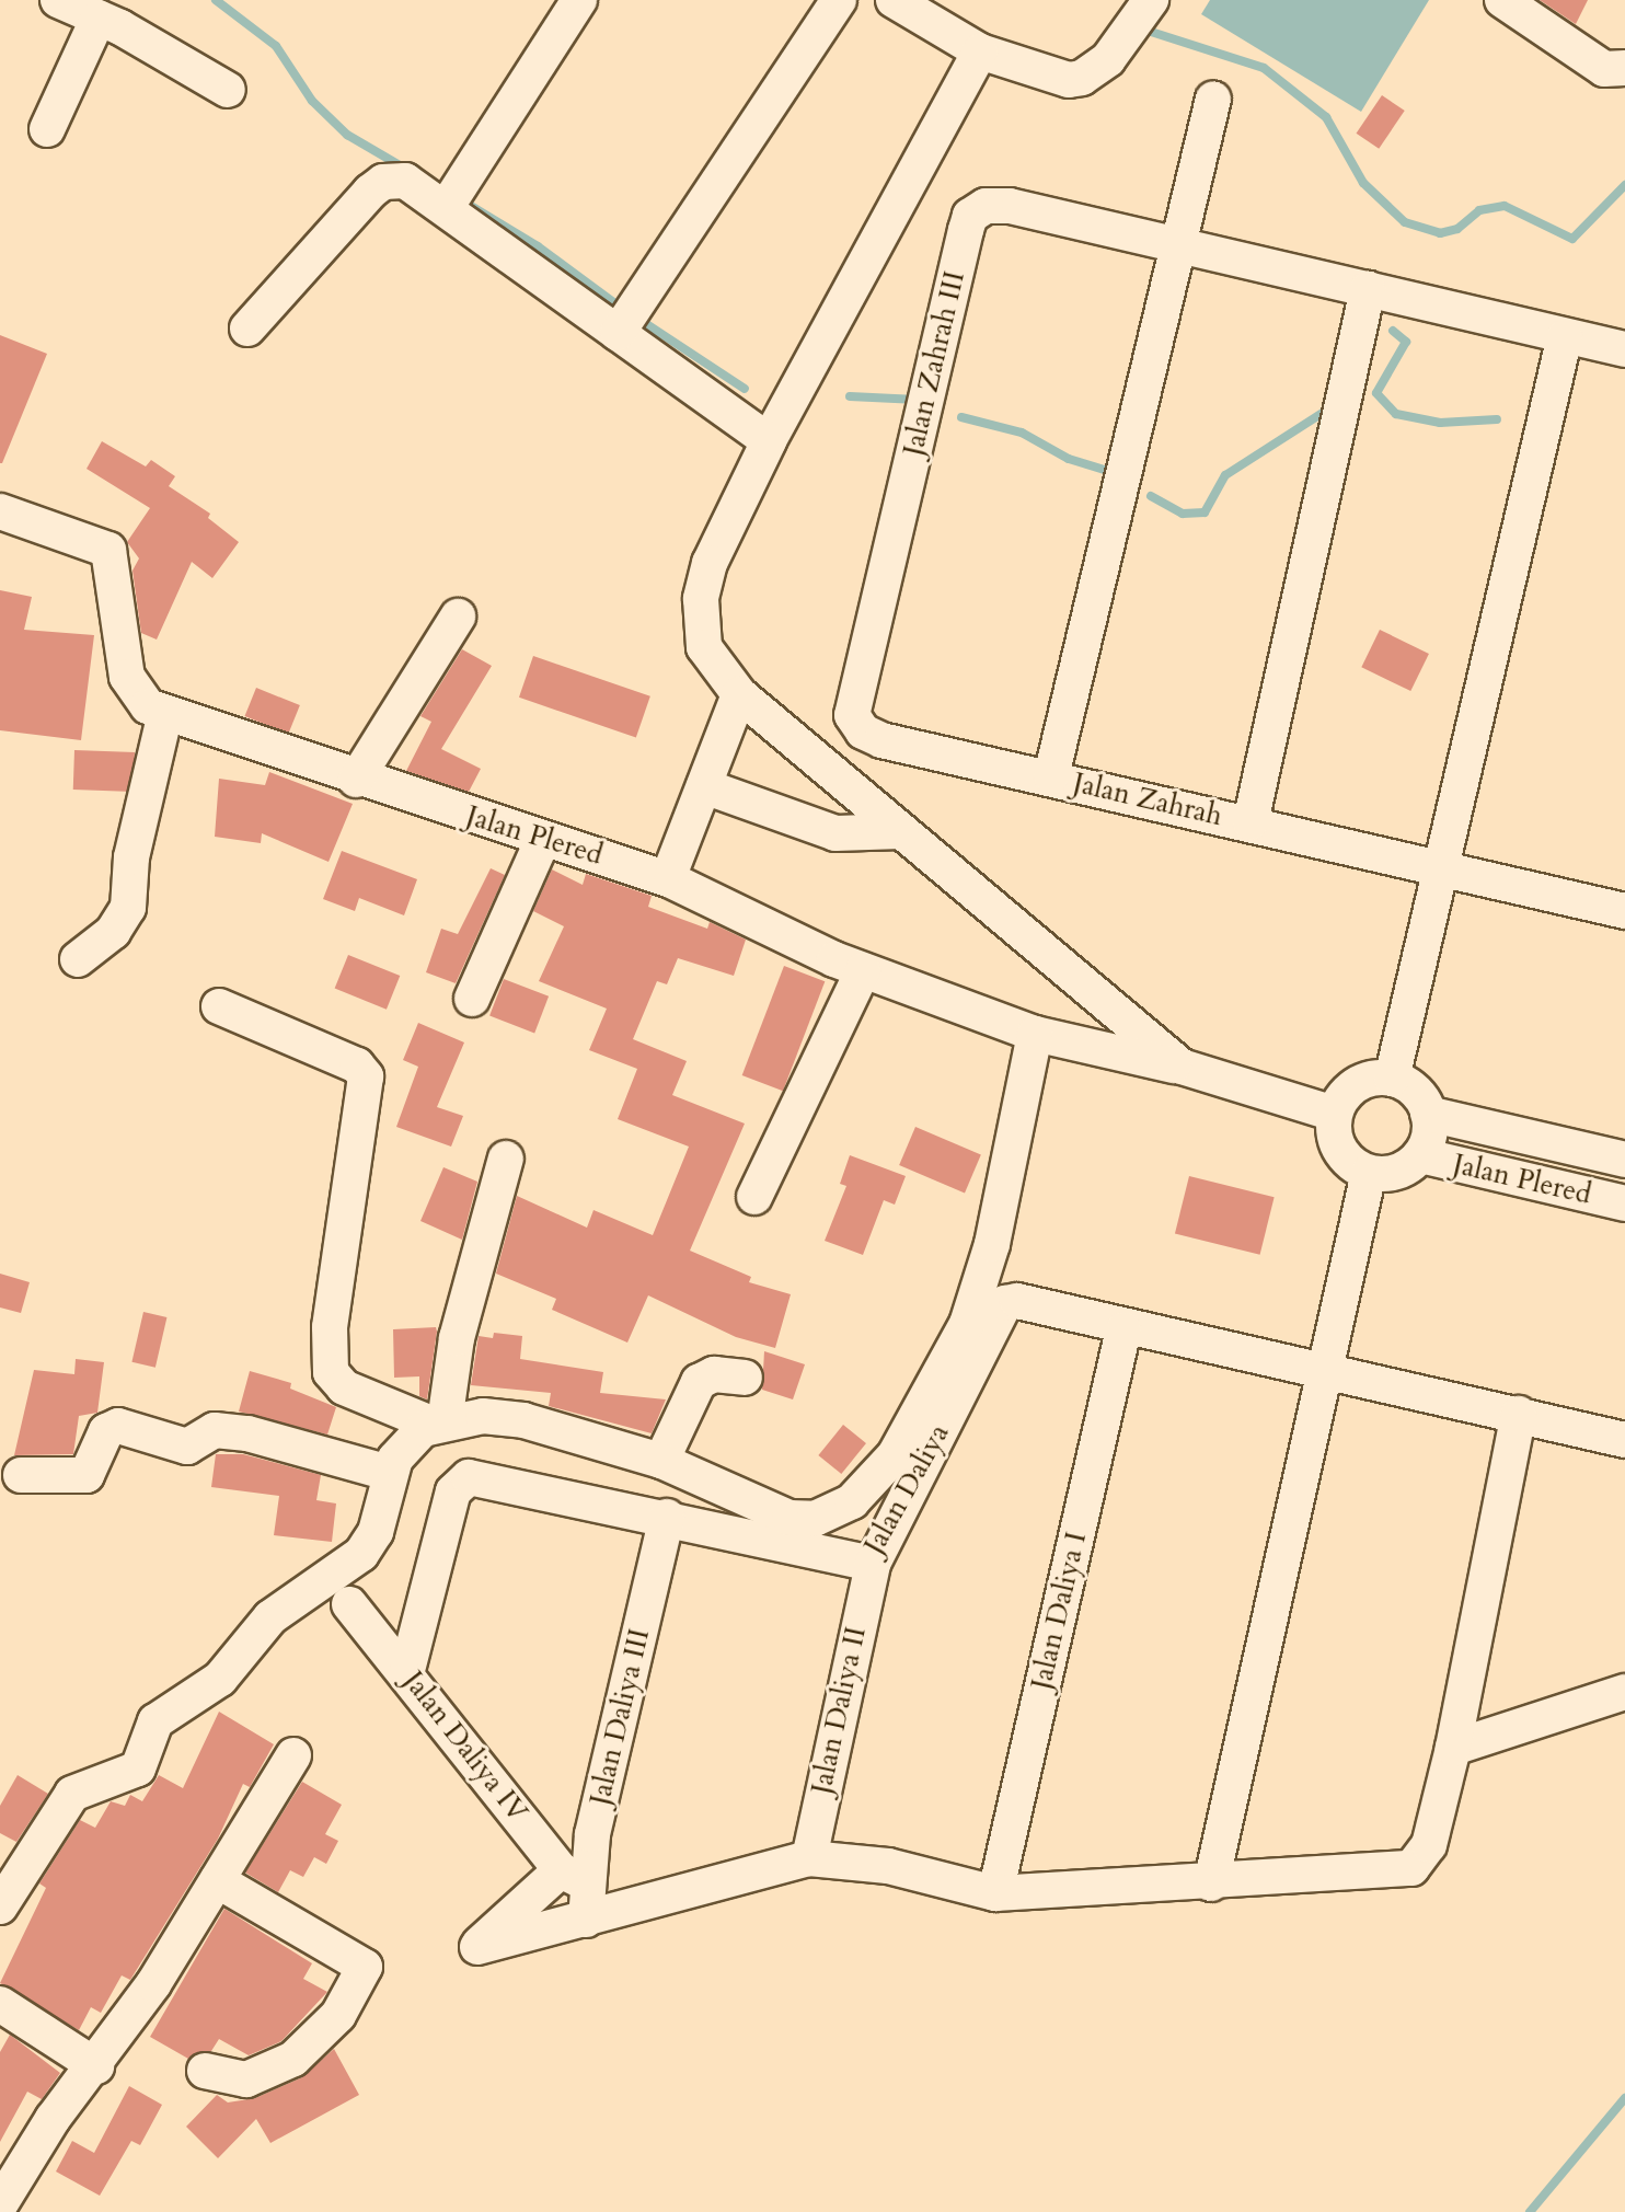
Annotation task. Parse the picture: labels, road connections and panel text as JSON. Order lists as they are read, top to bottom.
{
  "streets": {
    "street": [
      "Jalan Zahrah III",
      "Jalan Zahrah",
      "Jalan Plered",
      "Jalan Daliya",
      "Jalan Daliya I",
      "Jalan Daliya II",
      "Jalan Daliya III",
      "Jalan Daliya IV"
    ]
  },
  "crossings": [
    ["Jalan Zahrah III", "Jalan Zahrah"],
    ["Jalan Daliya", "Jalan Daliya I"],
    ["Jalan Daliya", "Jalan Daliya II"],
    ["Jalan Daliya", "Jalan Daliya III"],
    ["Jalan Daliya", "Jalan Daliya IV"],
    ["Jalan Daliya III", "Jalan Daliya IV"]
  ]
}
